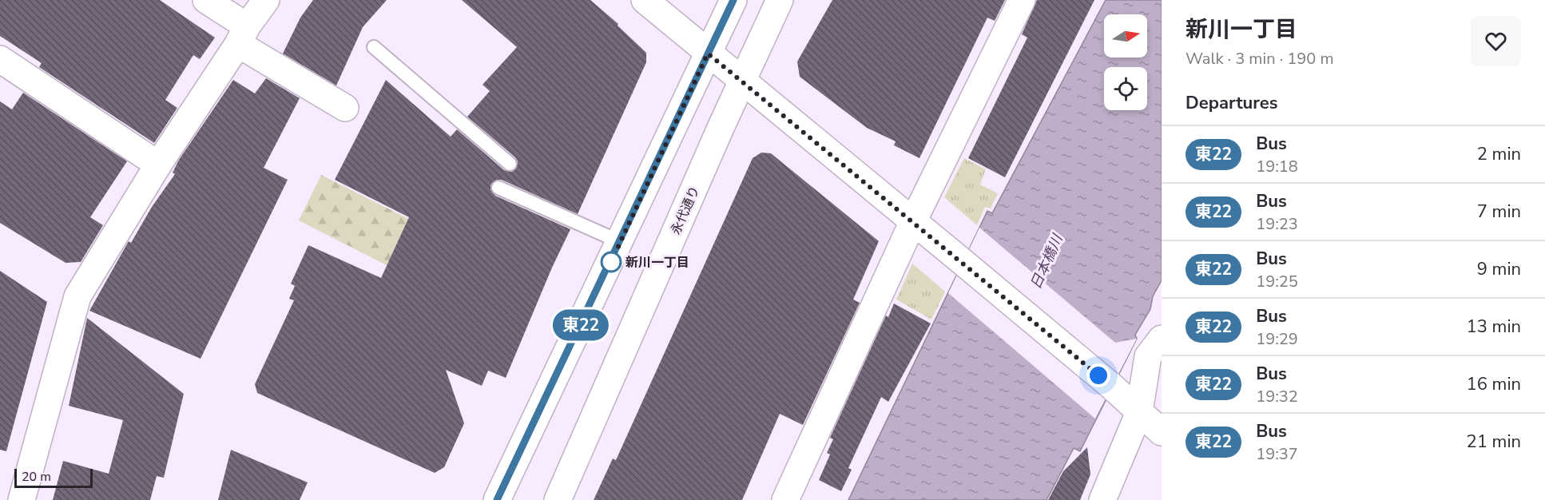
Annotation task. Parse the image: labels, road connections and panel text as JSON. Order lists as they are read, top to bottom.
{
  "streets": {
    "street": ["永代通り"]
  },
  "water": ["日本橋川"],
  "places": ["新川一丁目"],
  "lines": ["bus line 東22"],
  "scale_bar": "20 m",
  "north": "right",
  "page": {
    "on_map": "東22",
    "heading": [
      ["新川一丁目", "Walk · 3 min · 190 m"],
      "Departures"
    ],
    "list": [
      {
        "mark": "東22",
        "name": "Bus",
        "note": "19:18",
        "value": "2 min"
      },
      {
        "mark": "東22",
        "name": "Bus",
        "note": "19:23",
        "value": "7 min"
      },
      {
        "mark": "東22",
        "name": "Bus",
        "note": "19:25",
        "value": "9 min"
      },
      {
        "mark": "東22",
        "name": "Bus",
        "note": "19:29",
        "value": "13 min"
      },
      {
        "mark": "東22",
        "name": "Bus",
        "note": "19:32",
        "value": "16 min"
      },
      {
        "mark": "東22",
        "name": "Bus",
        "note": "19:37",
        "value": "21 min"
      }
    ],
    "scale": "20 m"
  }
}
